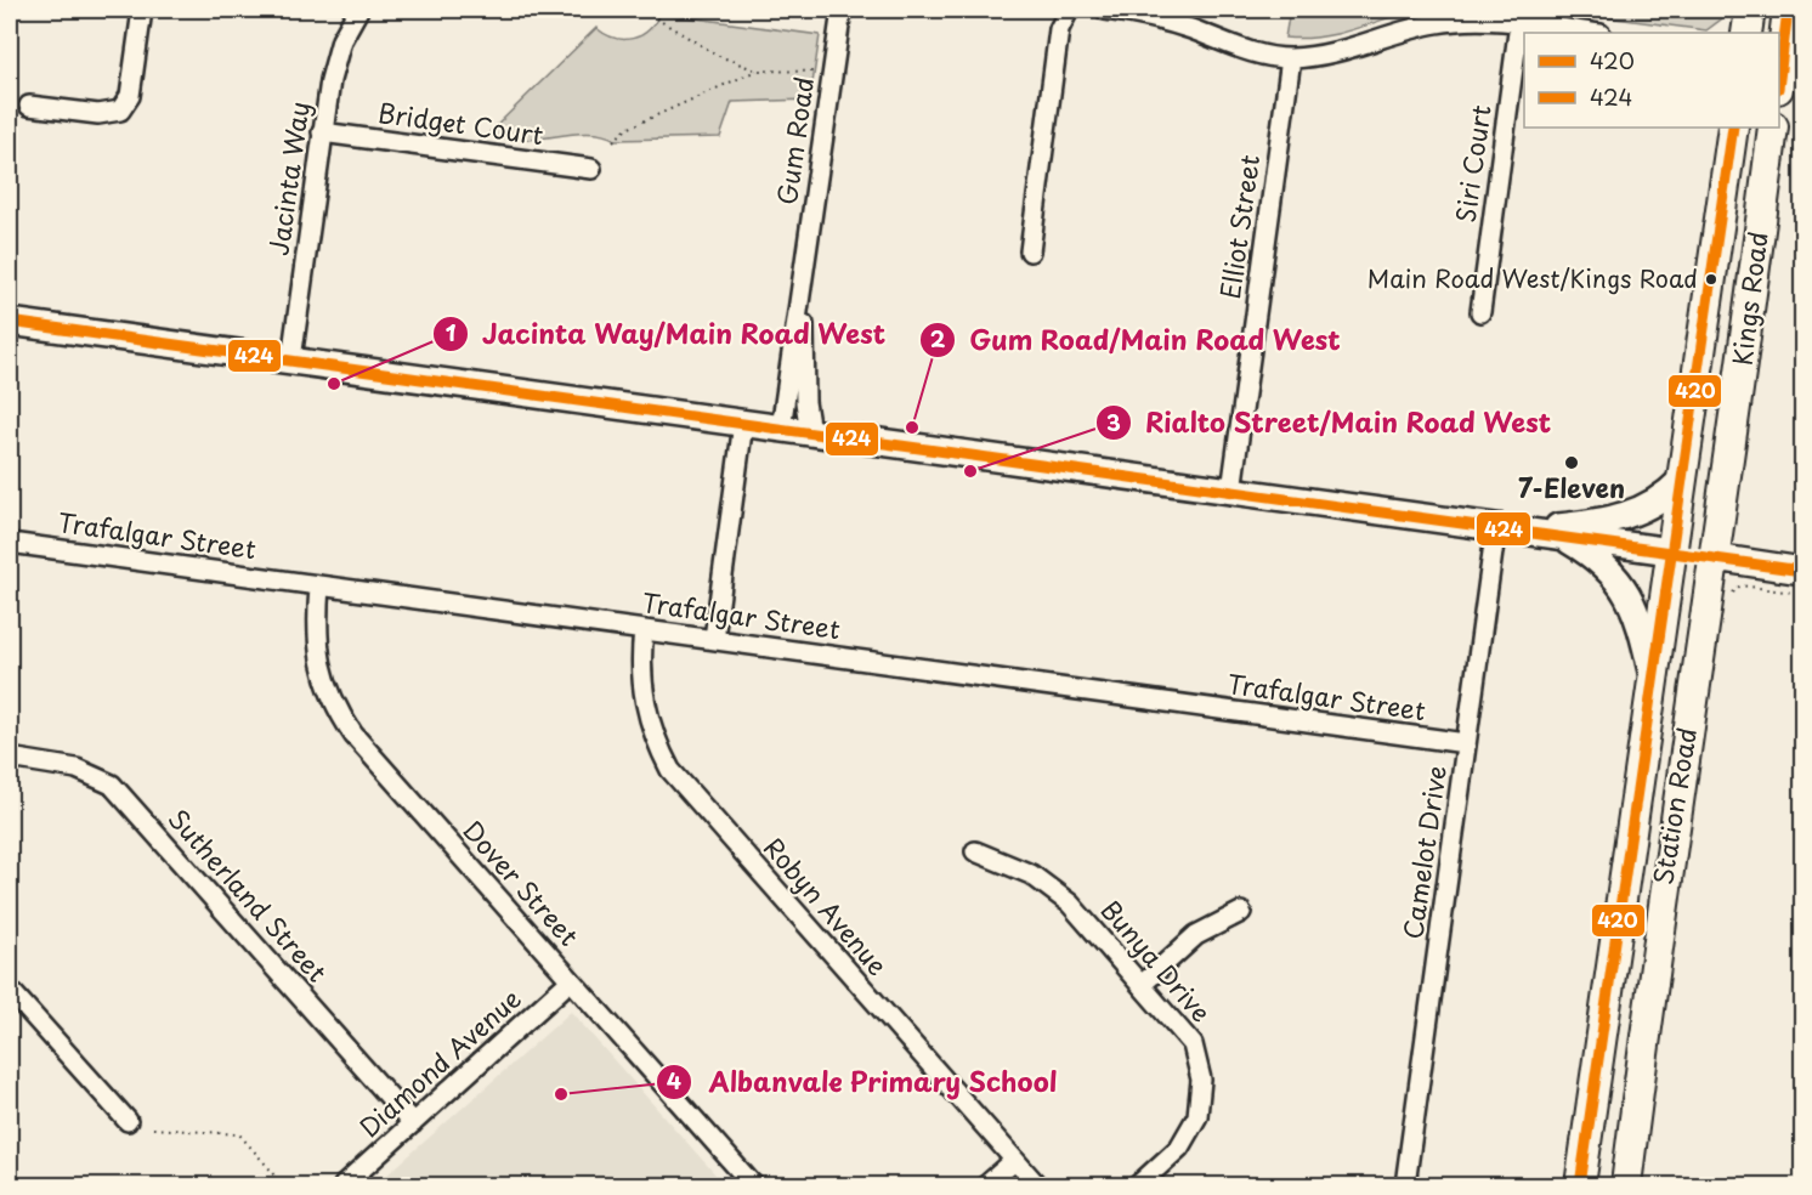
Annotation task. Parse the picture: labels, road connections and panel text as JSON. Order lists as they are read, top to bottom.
{
  "streets": {
    "main road": ["Kings Road", "Station Road"],
    "street": [
      "Bridget Court",
      "Gum Road",
      "Siri Court",
      "Jacinta Way",
      "Elliot Street",
      "Trafalgar Street",
      "Camelot Drive",
      "Dover Street",
      "Sutherland Street",
      "Robyn Avenue",
      "Bunya Drive",
      "Diamond Avenue"
    ]
  },
  "crossings": [
    ["Bridget Court", "Jacinta Way"],
    ["Kings Road", "Station Road"],
    ["Trafalgar Street", "Camelot Drive"],
    ["Trafalgar Street", "Dover Street"],
    ["Trafalgar Street", "Robyn Avenue"],
    ["Dover Street", "Diamond Avenue"],
    ["Sutherland Street", "Diamond Avenue"]
  ],
  "places": [
    "Main Road West/Kings Road",
    "Jacinta Way/Main Road West",
    "Gum Road/Main Road West",
    "7-Eleven",
    "Rialto Street/Main Road West",
    "Albanvale Primary School"
  ],
  "lines": ["transit line 420", "transit line 424"],
  "legend": ["420", "424"]
}
